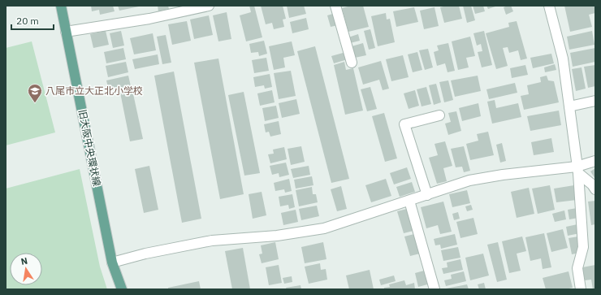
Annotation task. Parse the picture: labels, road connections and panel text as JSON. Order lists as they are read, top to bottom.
{
  "streets": {
    "main road": ["旧大阪中央環状線"]
  },
  "places": {
    "school or university": ["八尾市立大正北小学校"]
  },
  "scale_bar": "20 m",
  "north": "top"
}
